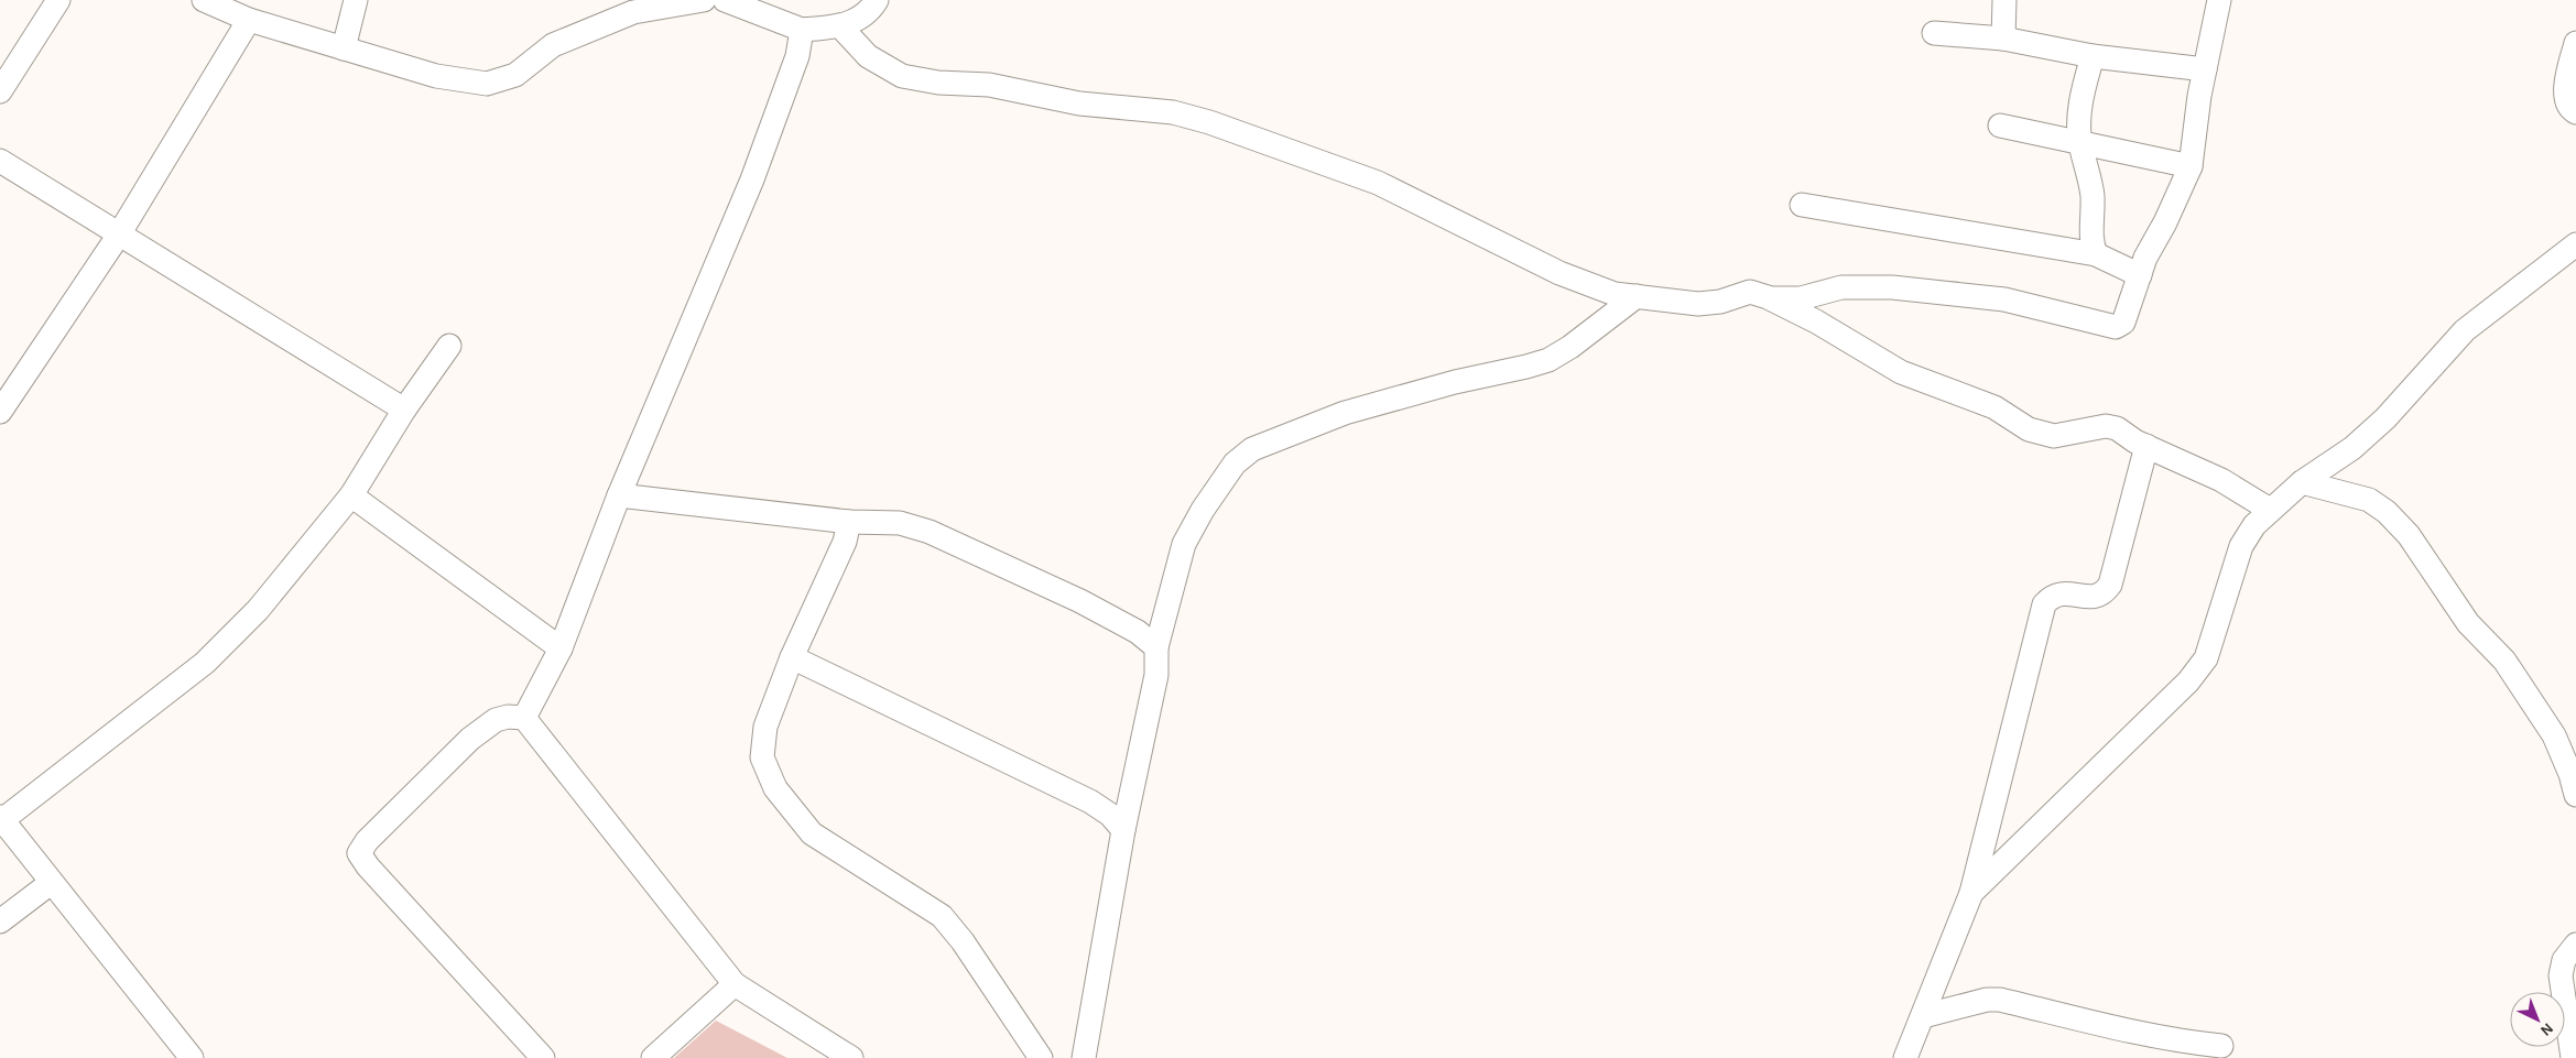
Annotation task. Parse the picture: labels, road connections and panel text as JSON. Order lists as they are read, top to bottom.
{
  "north": "bottom right"
}
